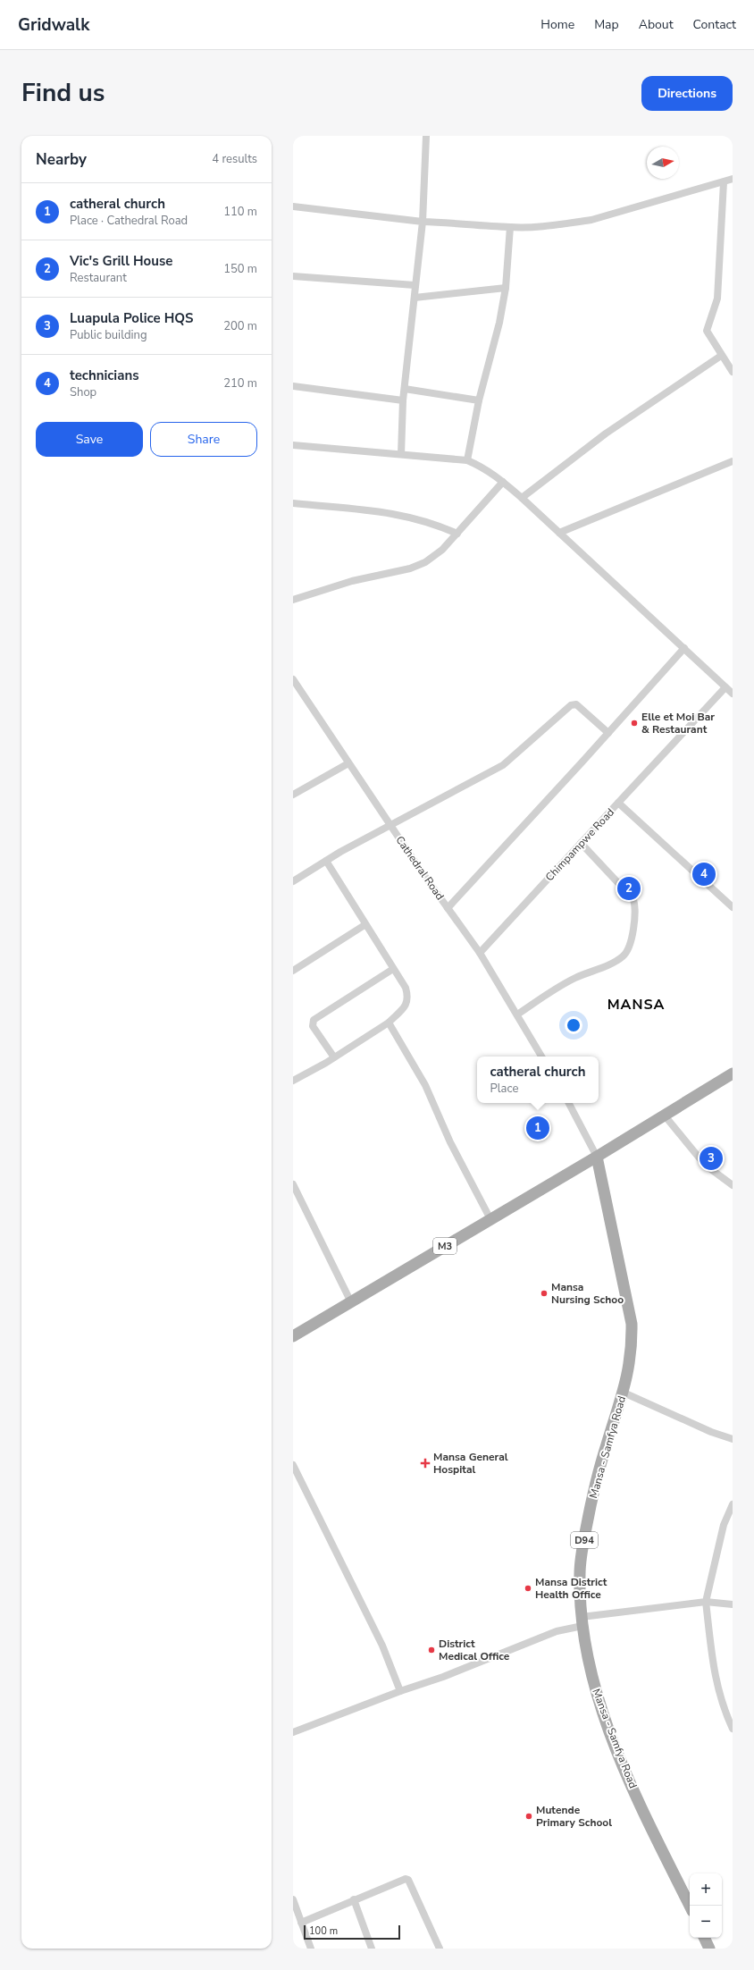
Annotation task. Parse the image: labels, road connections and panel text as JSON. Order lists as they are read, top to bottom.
{
  "streets": {
    "main road": ["M3", "Mansa - Samfya Road", "D94"],
    "street": ["Chimpampwe Road", "Cathedral Road"]
  },
  "crossings": [
    ["Chimpampwe Road", "Cathedral Road"],
    ["M3", "Mansa - Samfya Road"]
  ],
  "districts": ["MANSA"],
  "places": {
    "other": [
      "Elle et Moi Bar & Restaurant",
      "Mansa Nursing Schoo",
      "Mansa District Health Office",
      "District Medical Office",
      "Mutende Primary School"
    ],
    "health": ["Mansa General Hospital"]
  },
  "scale_bar": "100 m",
  "north": "right",
  "page": {
    "header": "Gridwalk",
    "nav": [
      "Home",
      "Map",
      "About",
      "Contact"
    ],
    "title": "Find us",
    "buttons": [
      "Directions",
      ["Save", "Share"]
    ],
    "heading": ["Nearby", "4 results"],
    "list": [
      {
        "mark": "1",
        "name": "catheral church",
        "note": "Place · Cathedral Road",
        "value": "110 m"
      },
      {
        "mark": "2",
        "name": "Vic's Grill House",
        "note": "Restaurant",
        "value": "150 m"
      },
      {
        "mark": "3",
        "name": "Luapula Police HQS",
        "note": "Public building",
        "value": "200 m"
      },
      {
        "mark": "4",
        "name": "technicians",
        "note": "Shop",
        "value": "210 m"
      }
    ],
    "pins": [
      "4",
      "2",
      "1",
      "3"
    ],
    "popup": ["catheral church", "Place"],
    "map_buttons": ["+", "−"],
    "scale": "100 m"
  }
}
